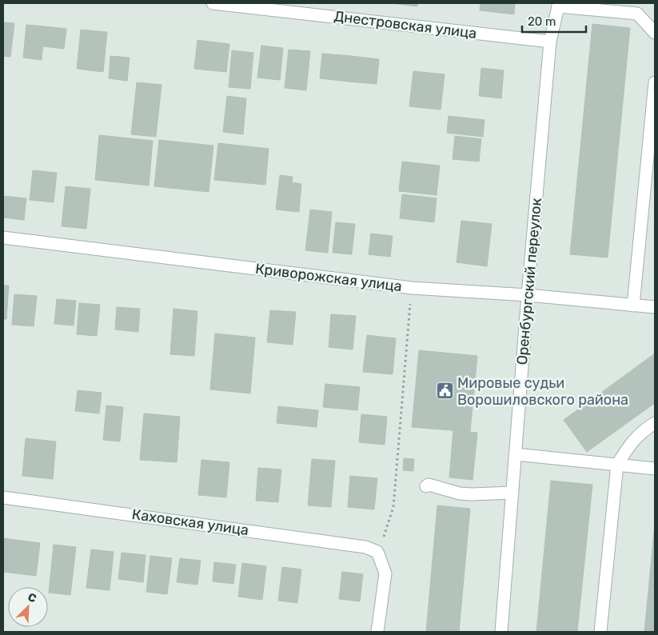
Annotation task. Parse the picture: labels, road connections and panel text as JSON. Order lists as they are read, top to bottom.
{
  "streets": {
    "street": [
      "Днестровская улица",
      "Криворожская улица",
      "Оренбургский переулок",
      "Каховская улица"
    ]
  },
  "crossings": [
    ["Днестровская улица", "Оренбургский переулок"],
    ["Криворожская улица", "Оренбургский переулок"]
  ],
  "places": {
    "public building": ["Мировые судьи Ворошиловского района"]
  },
  "scale_bar": "20 m",
  "north": "top right"
}
